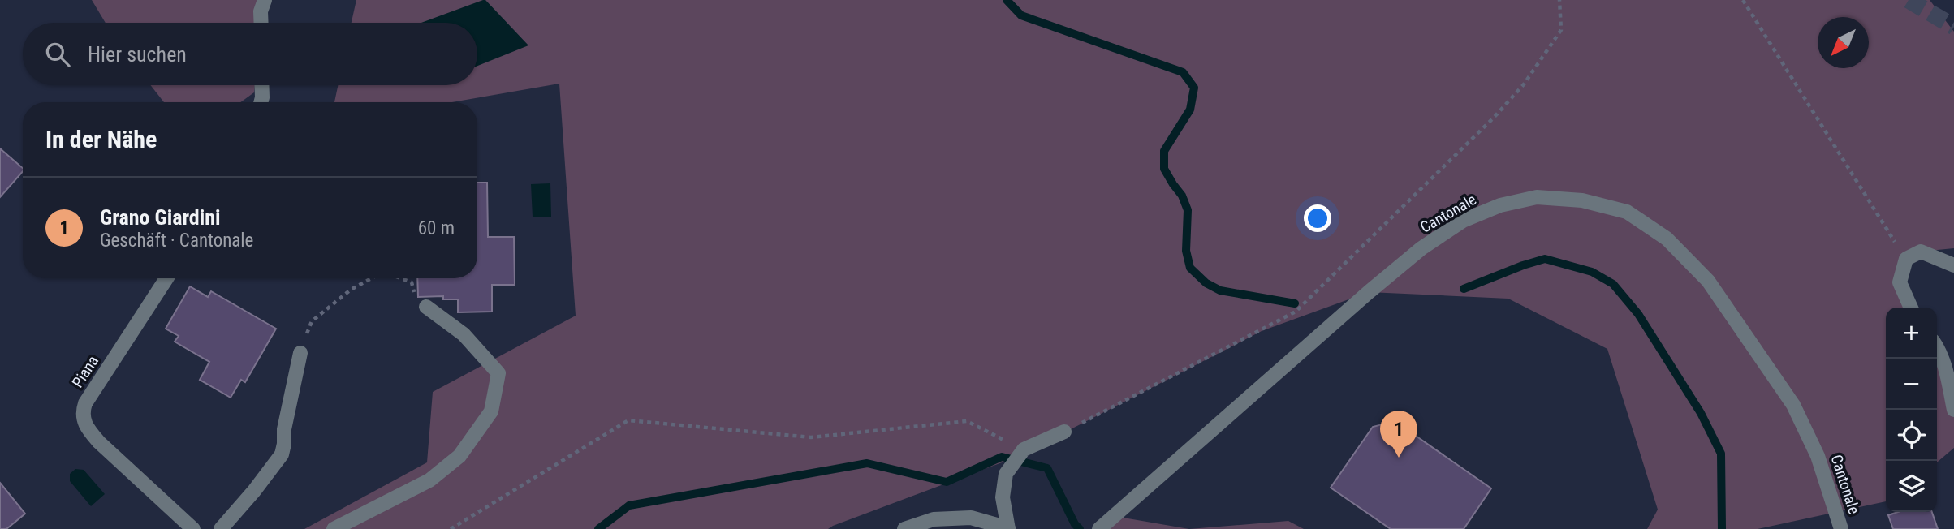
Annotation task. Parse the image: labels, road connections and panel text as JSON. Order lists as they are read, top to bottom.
{
  "streets": {
    "street": ["Cantonale", "Piana"]
  },
  "north": "bottom left",
  "page": {
    "search": "Hier suchen",
    "heading": "In der Nähe",
    "list": [
      {
        "mark": "1",
        "name": "Grano Giardini",
        "note": "Geschäft · Cantonale",
        "value": "60 m"
      }
    ],
    "map_buttons": ["+", "−"],
    "pins": "1"
  }
}
